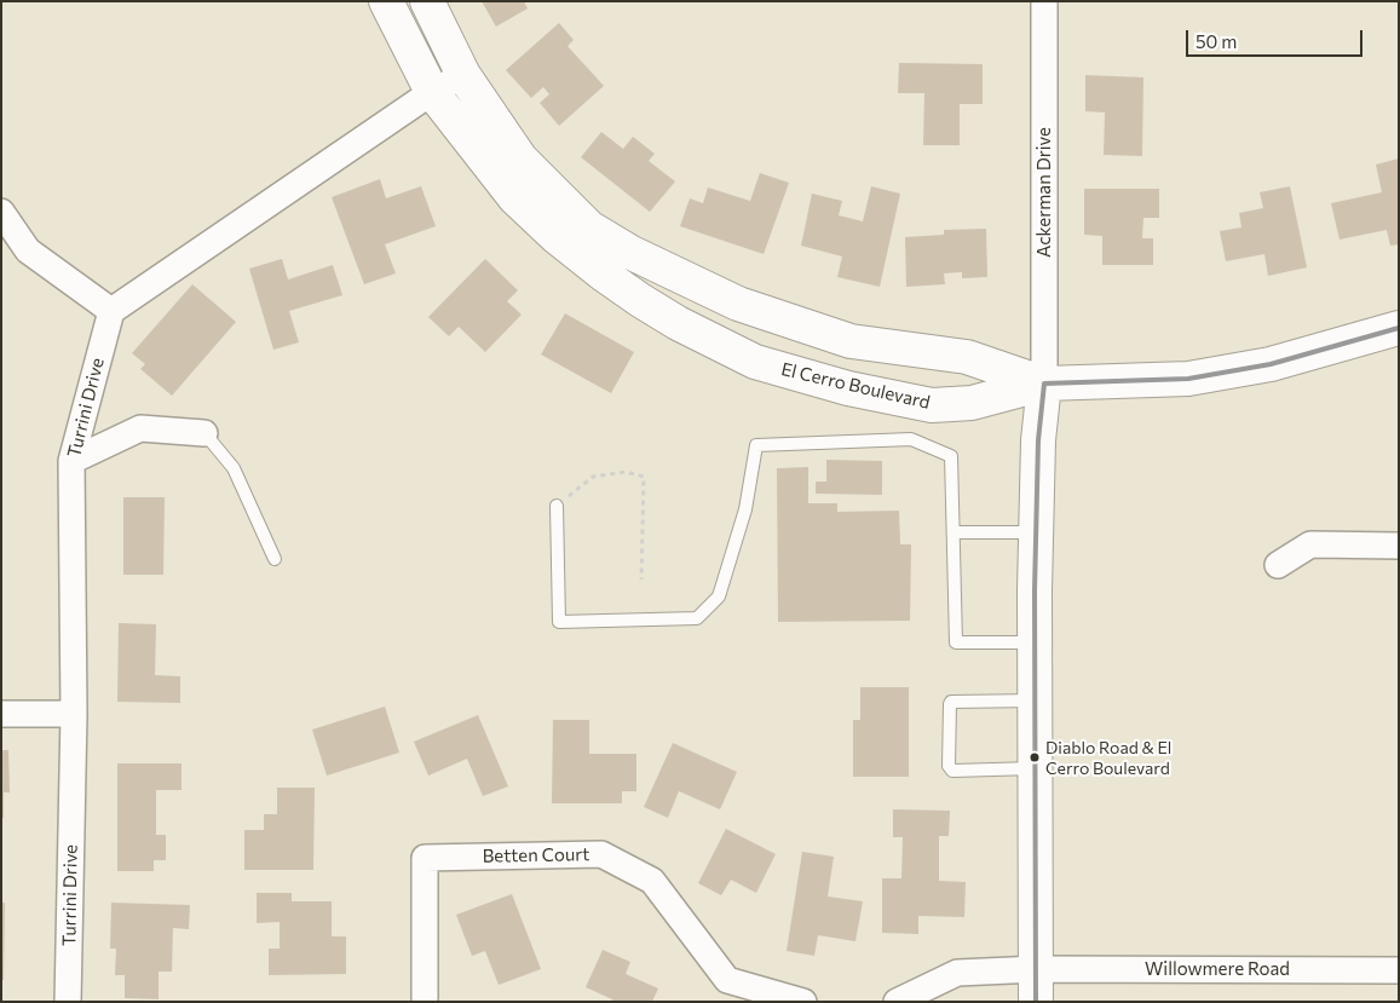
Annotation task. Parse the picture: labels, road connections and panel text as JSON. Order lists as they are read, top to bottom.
{
  "streets": {
    "street": [
      "Ackerman Drive",
      "El Cerro Boulevard",
      "Turrini Drive",
      "Betten Court",
      "Willowmere Road"
    ]
  },
  "crossings": [
    ["Ackerman Drive", "El Cerro Boulevard"]
  ],
  "places": ["Diablo Road & El Cerro Boulevard"],
  "scale_bar": "50 m"
}
